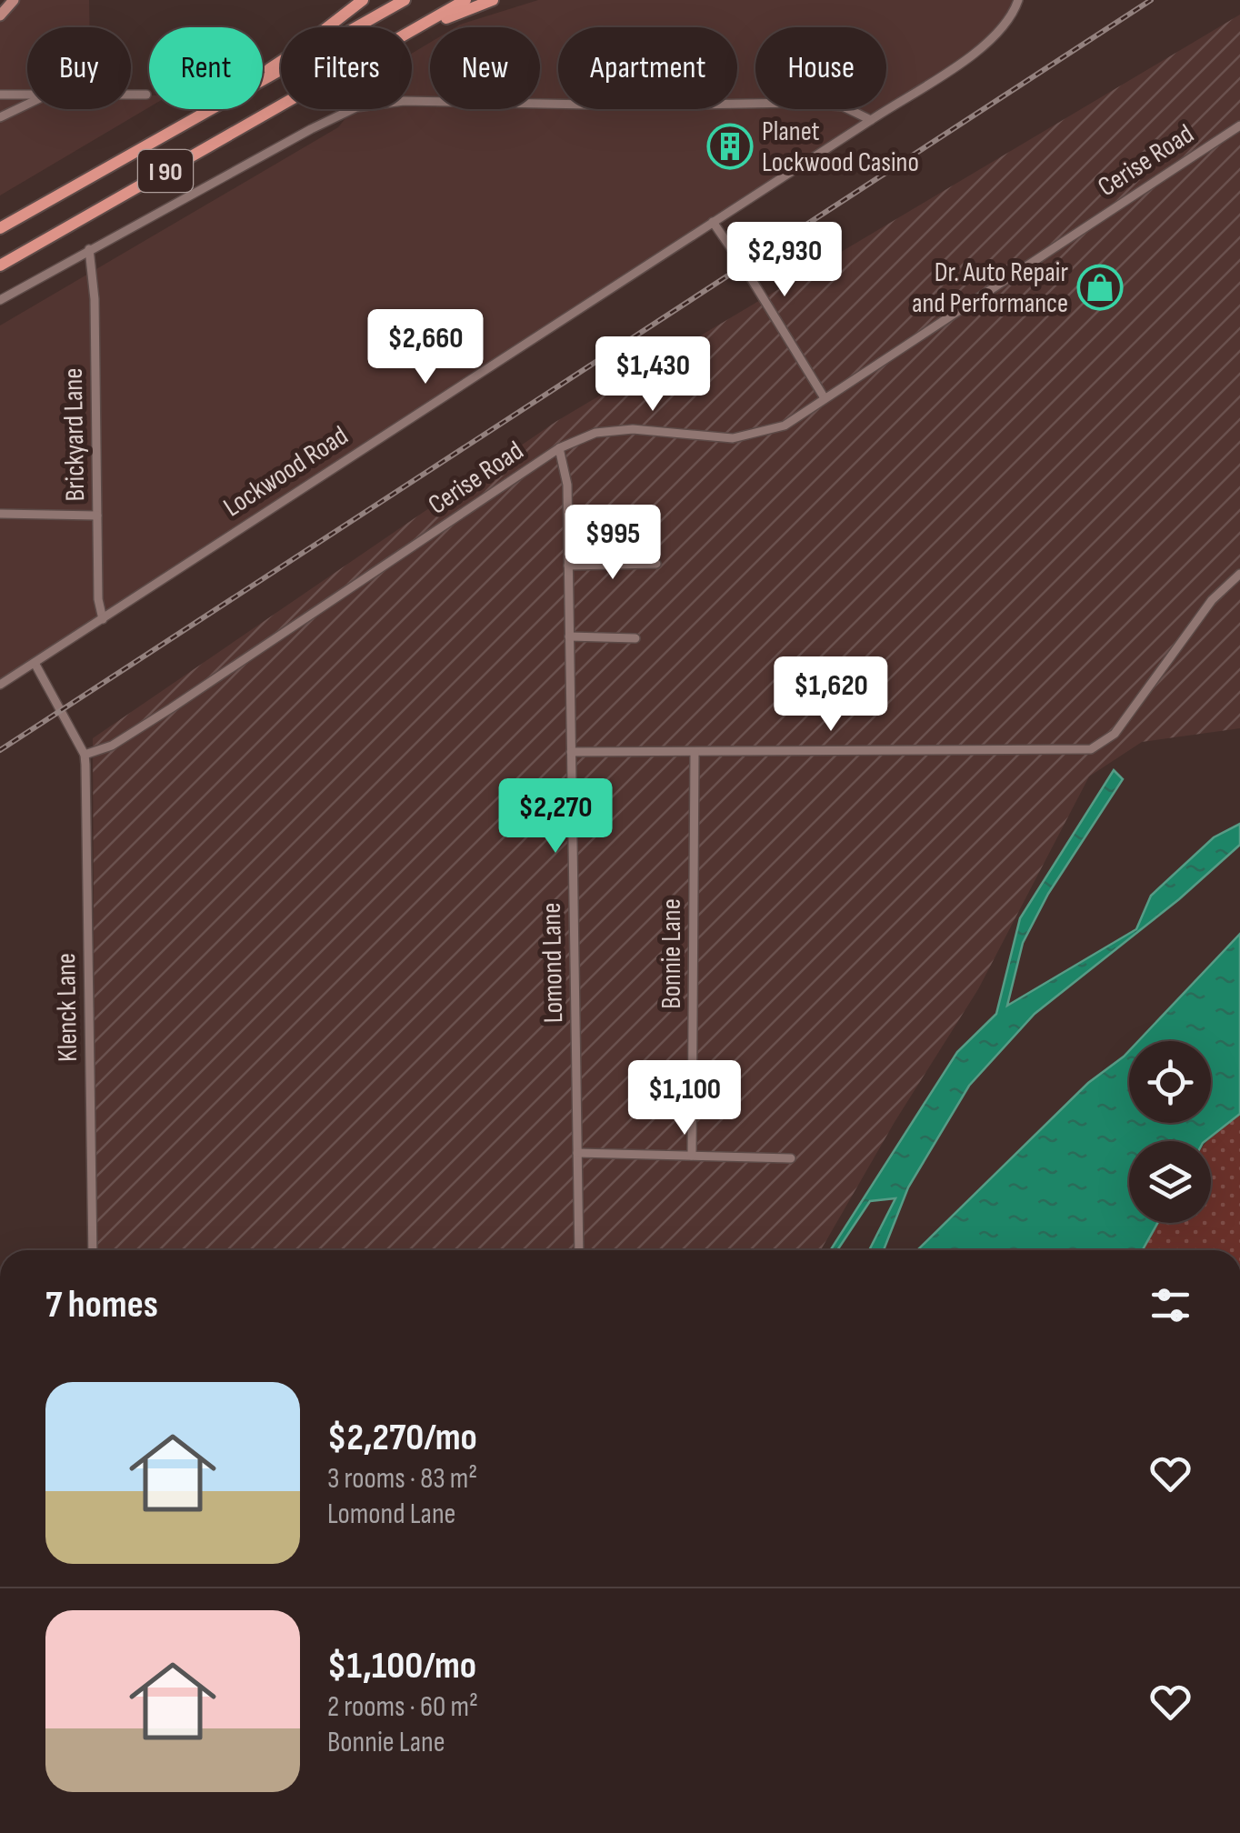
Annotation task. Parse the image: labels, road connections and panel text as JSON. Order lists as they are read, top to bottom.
{
  "streets": {
    "highway": ["I 90"],
    "street": [
      "Cerise Road",
      "Brickyard Lane",
      "Lockwood Road",
      "Bonnie Lane",
      "Lomond Lane",
      "Klenck Lane"
    ]
  },
  "crossings": [
    ["Cerise Road", "Lomond Lane"],
    ["Cerise Road", "Klenck Lane"],
    ["Brickyard Lane", "Lockwood Road"]
  ],
  "places": {
    "building": ["Planet Lockwood Casino"],
    "shop": ["Dr. Auto Repair and Performance"]
  },
  "page": {
    "chip": [
      "Buy",
      "Rent",
      "Filters",
      "New",
      "Apartment",
      "House"
    ],
    "price": [
      "$2,930",
      "$2,660",
      "$1,430",
      "$995",
      "$1,620",
      "$2,270",
      "$1,100"
    ],
    "heading": "7 homes",
    "list": [
      {
        "name": "$2,270/mo",
        "note": "3 rooms · 83 m² · Lomond Lane"
      },
      {
        "name": "$1,100/mo",
        "note": "2 rooms · 60 m² · Bonnie Lane"
      }
    ]
  }
}
